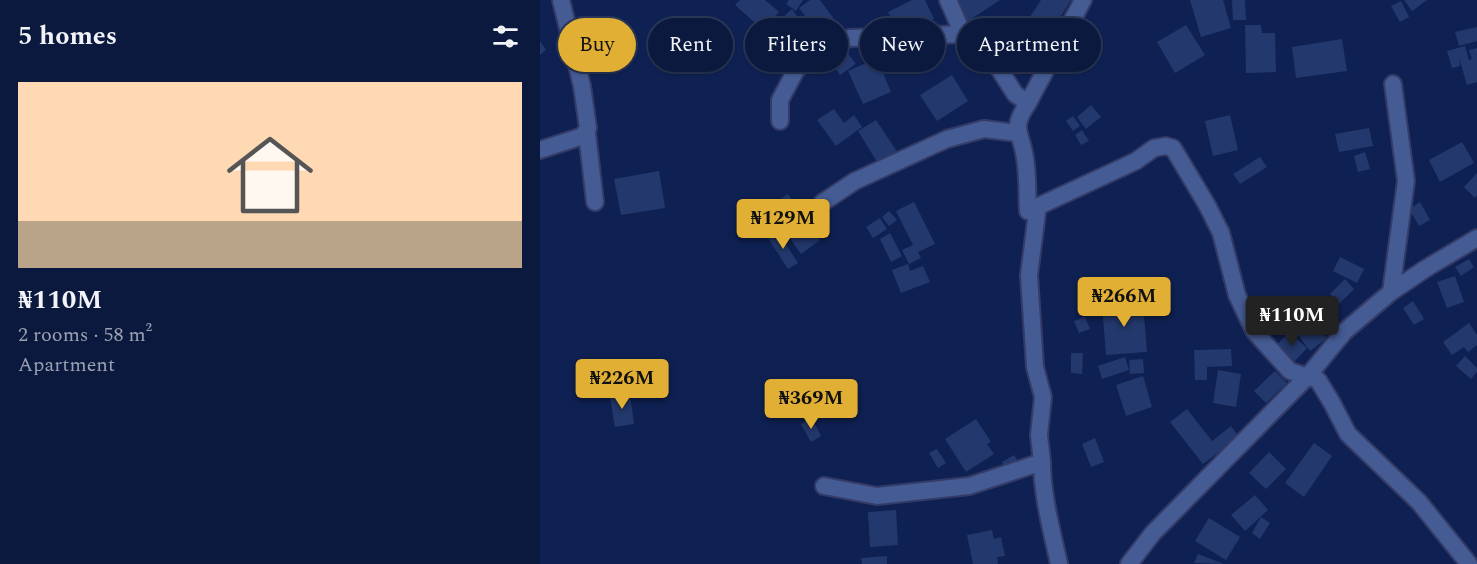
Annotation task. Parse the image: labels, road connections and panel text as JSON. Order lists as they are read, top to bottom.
{
  "page": {
    "heading": "5 homes",
    "chip": [
      "Buy",
      "Rent",
      "Filters",
      "New",
      "Apartment"
    ],
    "list": [
      {
        "name": "₦110M",
        "note": "2 rooms · 58 m² · Apartment"
      }
    ],
    "price": [
      "₦129M",
      "₦266M",
      "₦110M",
      "₦226M",
      "₦369M"
    ]
  }
}
